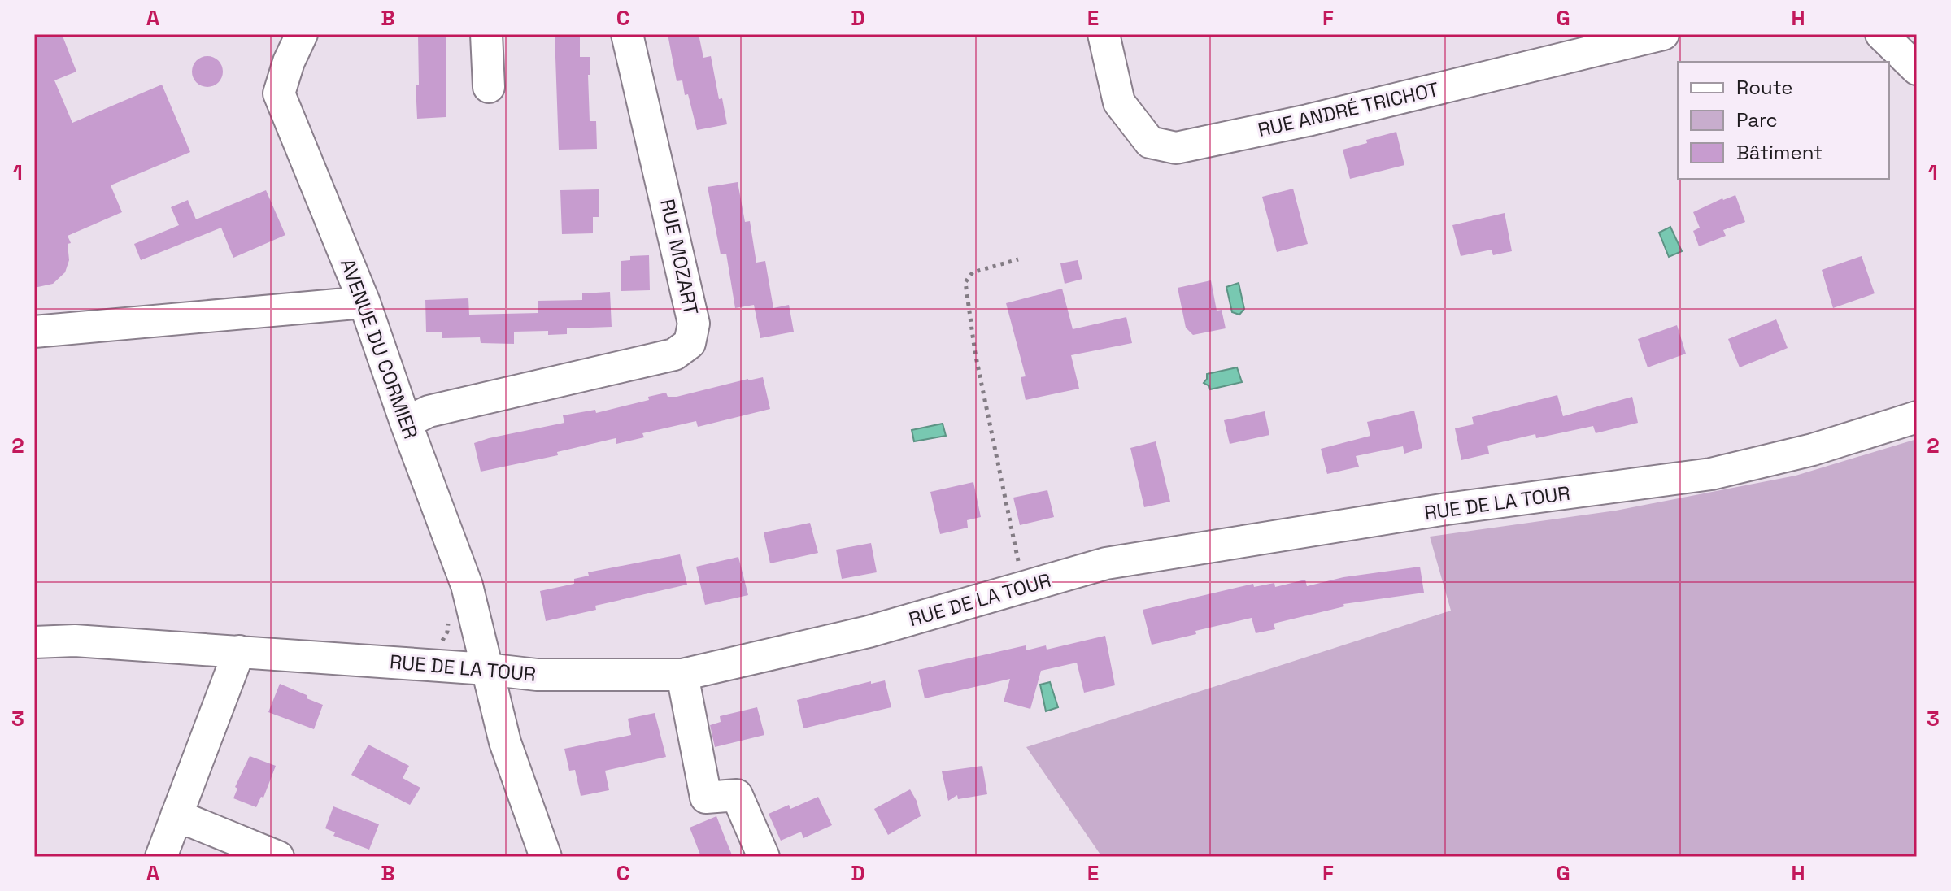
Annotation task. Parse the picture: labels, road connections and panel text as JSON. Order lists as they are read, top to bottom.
{
  "streets": {
    "street": [
      "RUE ANDRÉ TRICHOT",
      "RUE MOZART",
      "AVENUE DU CORMIER",
      "RUE DE LA TOUR"
    ]
  },
  "crossings": [
    ["RUE MOZART", "AVENUE DU CORMIER"],
    ["AVENUE DU CORMIER", "RUE DE LA TOUR"]
  ],
  "legend": ["Route", "Parc", "Bâtiment"],
  "grid": {
    "columns": [
      "A",
      "B",
      "C",
      "D",
      "E",
      "F",
      "G",
      "H"
    ],
    "rows": ["1", "2", "3"]
  }
}
